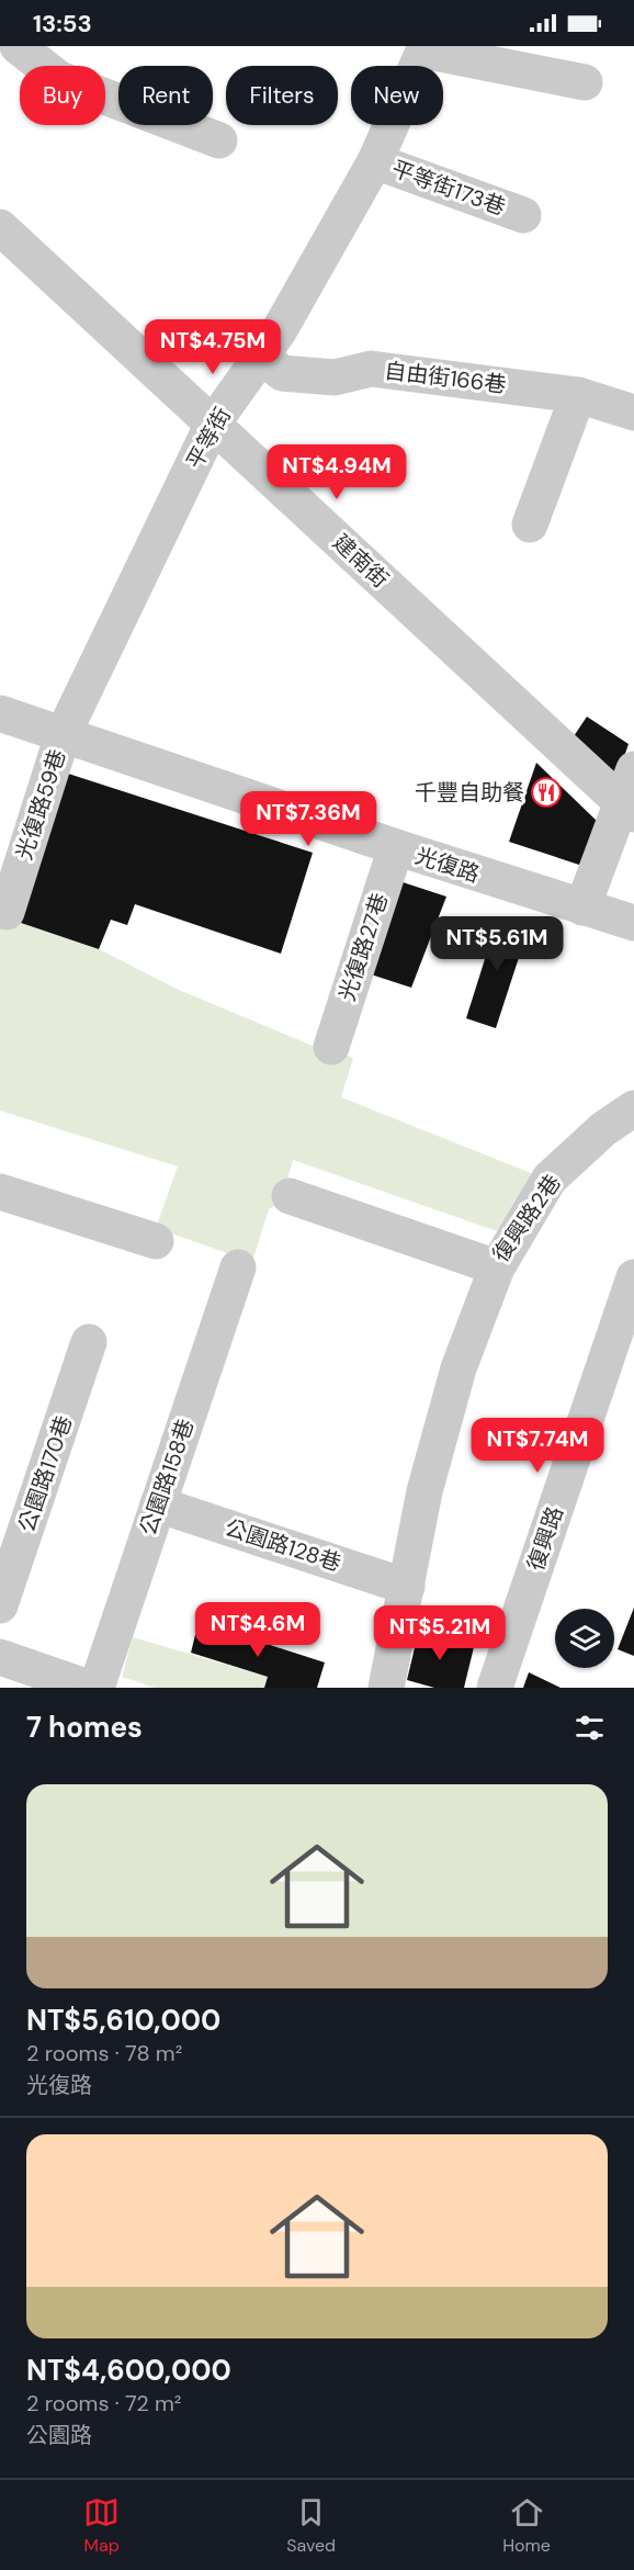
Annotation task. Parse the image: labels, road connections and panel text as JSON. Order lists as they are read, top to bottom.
{
  "streets": {
    "street": [
      "平等街173巷",
      "自由街166巷",
      "平等街",
      "建南街",
      "光復路59巷",
      "光復路",
      "光復路27巷",
      "復興路2巷",
      "公園路170巷",
      "公園路158巷",
      "復興路",
      "公園路128巷"
    ]
  },
  "crossings": [
    ["平等街173巷", "平等街"],
    ["自由街166巷", "平等街"],
    ["平等街", "建南街"],
    ["平等街", "光復路59巷"],
    ["平等街", "光復路"],
    ["光復路59巷", "光復路"],
    ["光復路", "光復路27巷"],
    ["公園路158巷", "公園路128巷"]
  ],
  "places": {
    "restaurant": ["千豐自助餐"]
  },
  "page": {
    "status": "13:53",
    "chip": [
      "Buy",
      "Rent",
      "Filters",
      "New"
    ],
    "price": [
      "NT$4.75M",
      "NT$4.94M",
      "NT$7.36M",
      "NT$5.61M",
      "NT$7.74M",
      "NT$4.6M",
      "NT$5.21M"
    ],
    "heading": "7 homes",
    "list": [
      {
        "name": "NT$5,610,000",
        "note": "2 rooms · 78 m² · 光復路"
      },
      {
        "name": "NT$4,600,000",
        "note": "2 rooms · 72 m² · 公園路"
      }
    ],
    "tabs": ["Map", "Saved", "Home"]
  }
}
